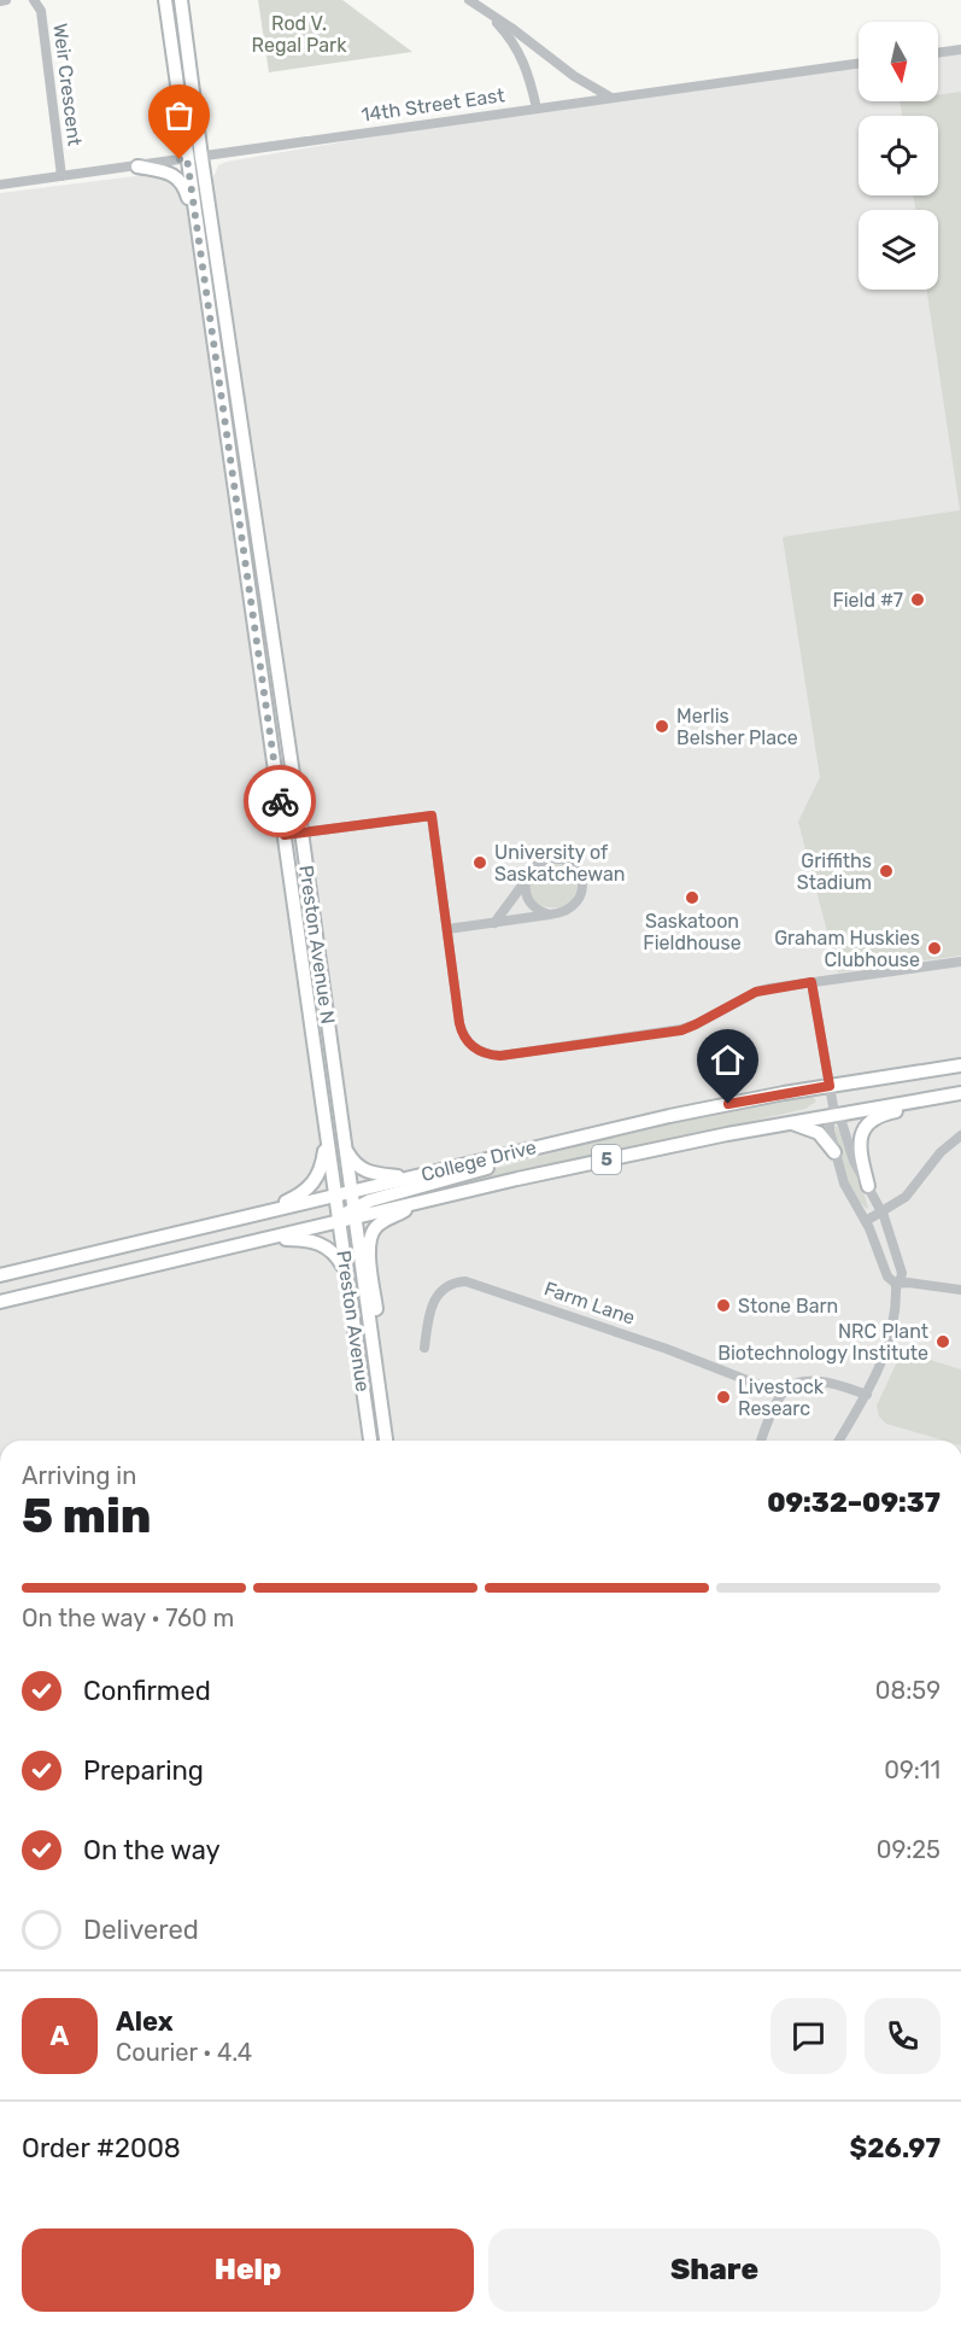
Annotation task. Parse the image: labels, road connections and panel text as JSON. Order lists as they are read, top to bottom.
{
  "streets": {
    "main road": [
      "Preston Avenue N",
      "5",
      "College Drive",
      "Preston Avenue"
    ],
    "street": ["Weir Crescent", "14th Street East", "Farm Lane"]
  },
  "crossings": [
    ["Weir Crescent", "14th Street East"],
    ["14th Street East", "Preston Avenue N"],
    ["Preston Avenue N", "College Drive"],
    ["Preston Avenue N", "Preston Avenue"],
    ["College Drive", "Preston Avenue"]
  ],
  "parks": ["Rod V. Regal Park"],
  "places": [
    "Field #7",
    "Merlis Belsher Place",
    "University of Saskatchewan",
    "Griffiths Stadium",
    "Saskatoon Fieldhouse",
    "Graham Huskies Clubhouse",
    "Stone Barn",
    "NRC Plant Biotechnology Institute",
    "Livestock Researc"
  ],
  "north": "bottom",
  "page": {
    "heading": ["5 min", "Arriving in", "09:32–09:37"],
    "panel": [
      "Alex",
      "Courier · 4.4",
      "Order #2008",
      "$26.97"
    ],
    "bar": "On the way · 760 m",
    "list": [
      ["Confirmed", "08:59"],
      ["Preparing", "09:11"],
      ["On the way", "09:25"],
      "Delivered"
    ],
    "round": "A",
    "buttons": ["Help", "Share"]
  }
}
